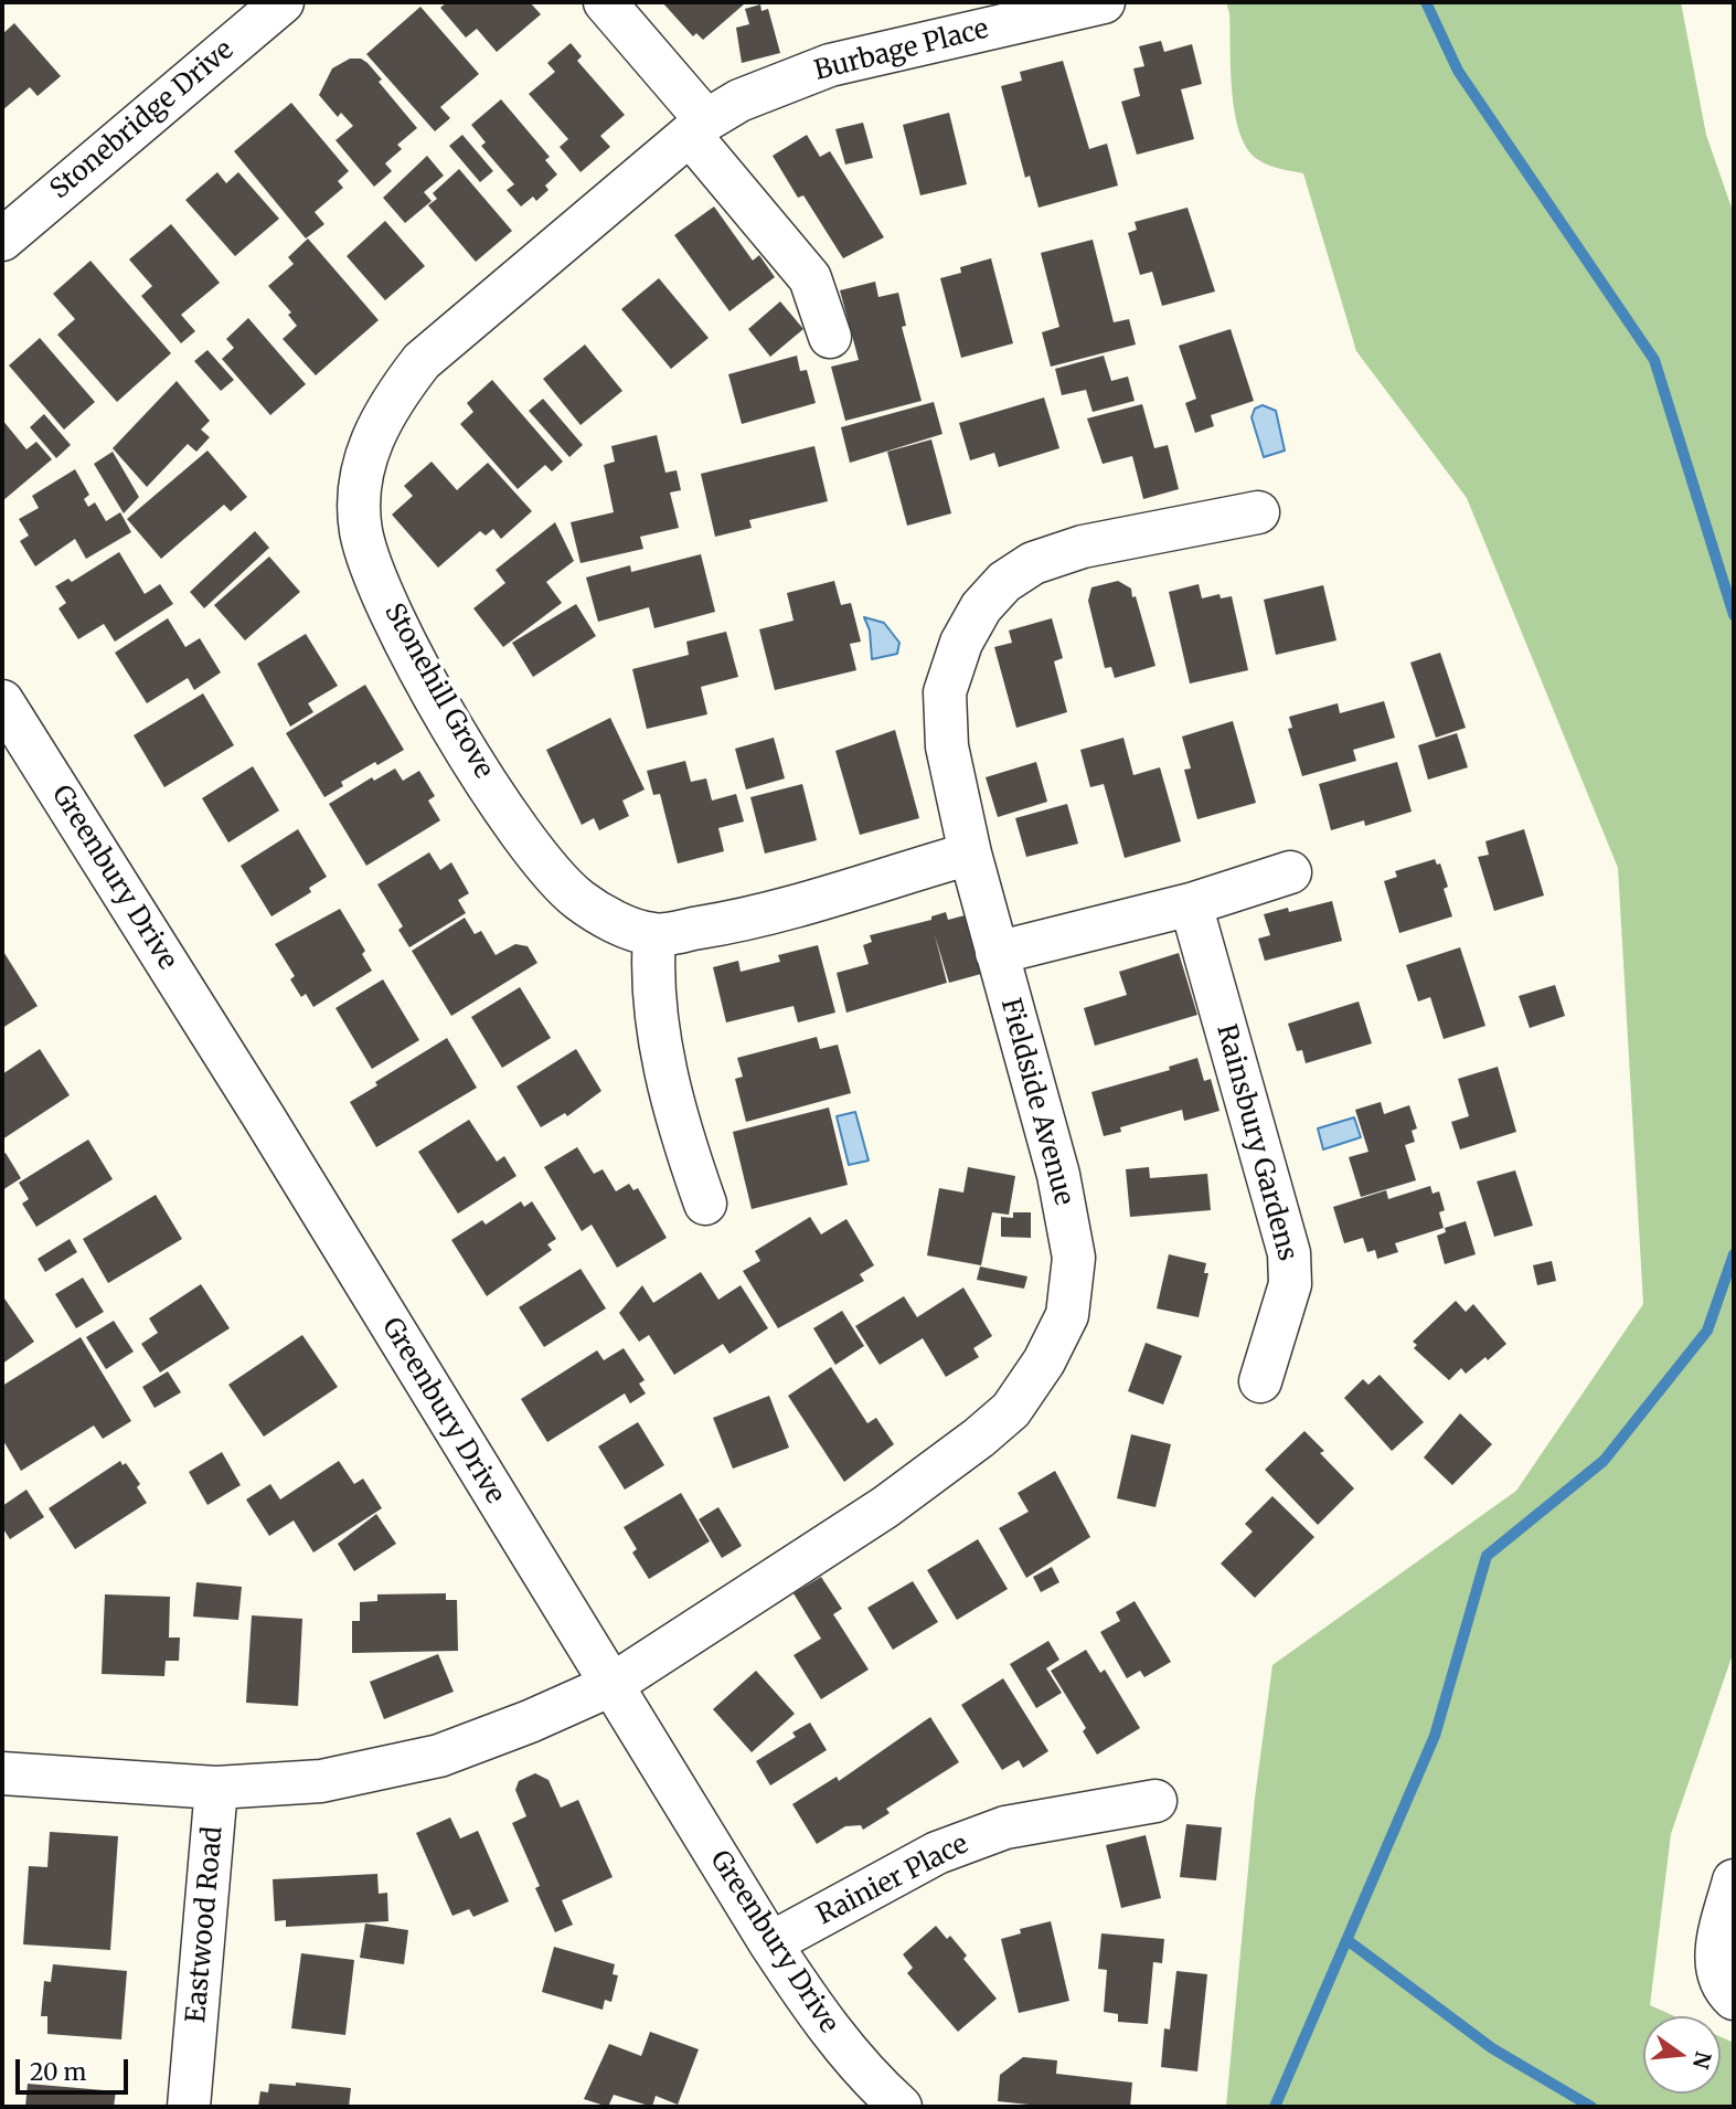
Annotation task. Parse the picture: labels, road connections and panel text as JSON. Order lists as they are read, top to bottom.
{
  "streets": {
    "street": [
      "Burbage Place",
      "Stonebridge Drive",
      "Stonehill Grove",
      "Greenbury Drive",
      "Fieldside Avenue",
      "Rainsbury Gardens",
      "Rainier Place",
      "Eastwood Road"
    ]
  },
  "crossings": [
    ["Burbage Place", "Stonehill Grove"],
    ["Stonehill Grove", "Fieldside Avenue"],
    ["Greenbury Drive", "Fieldside Avenue"],
    ["Greenbury Drive", "Rainier Place"],
    ["Fieldside Avenue", "Eastwood Road"]
  ],
  "scale_bar": "20 m",
  "north": "right"
}
